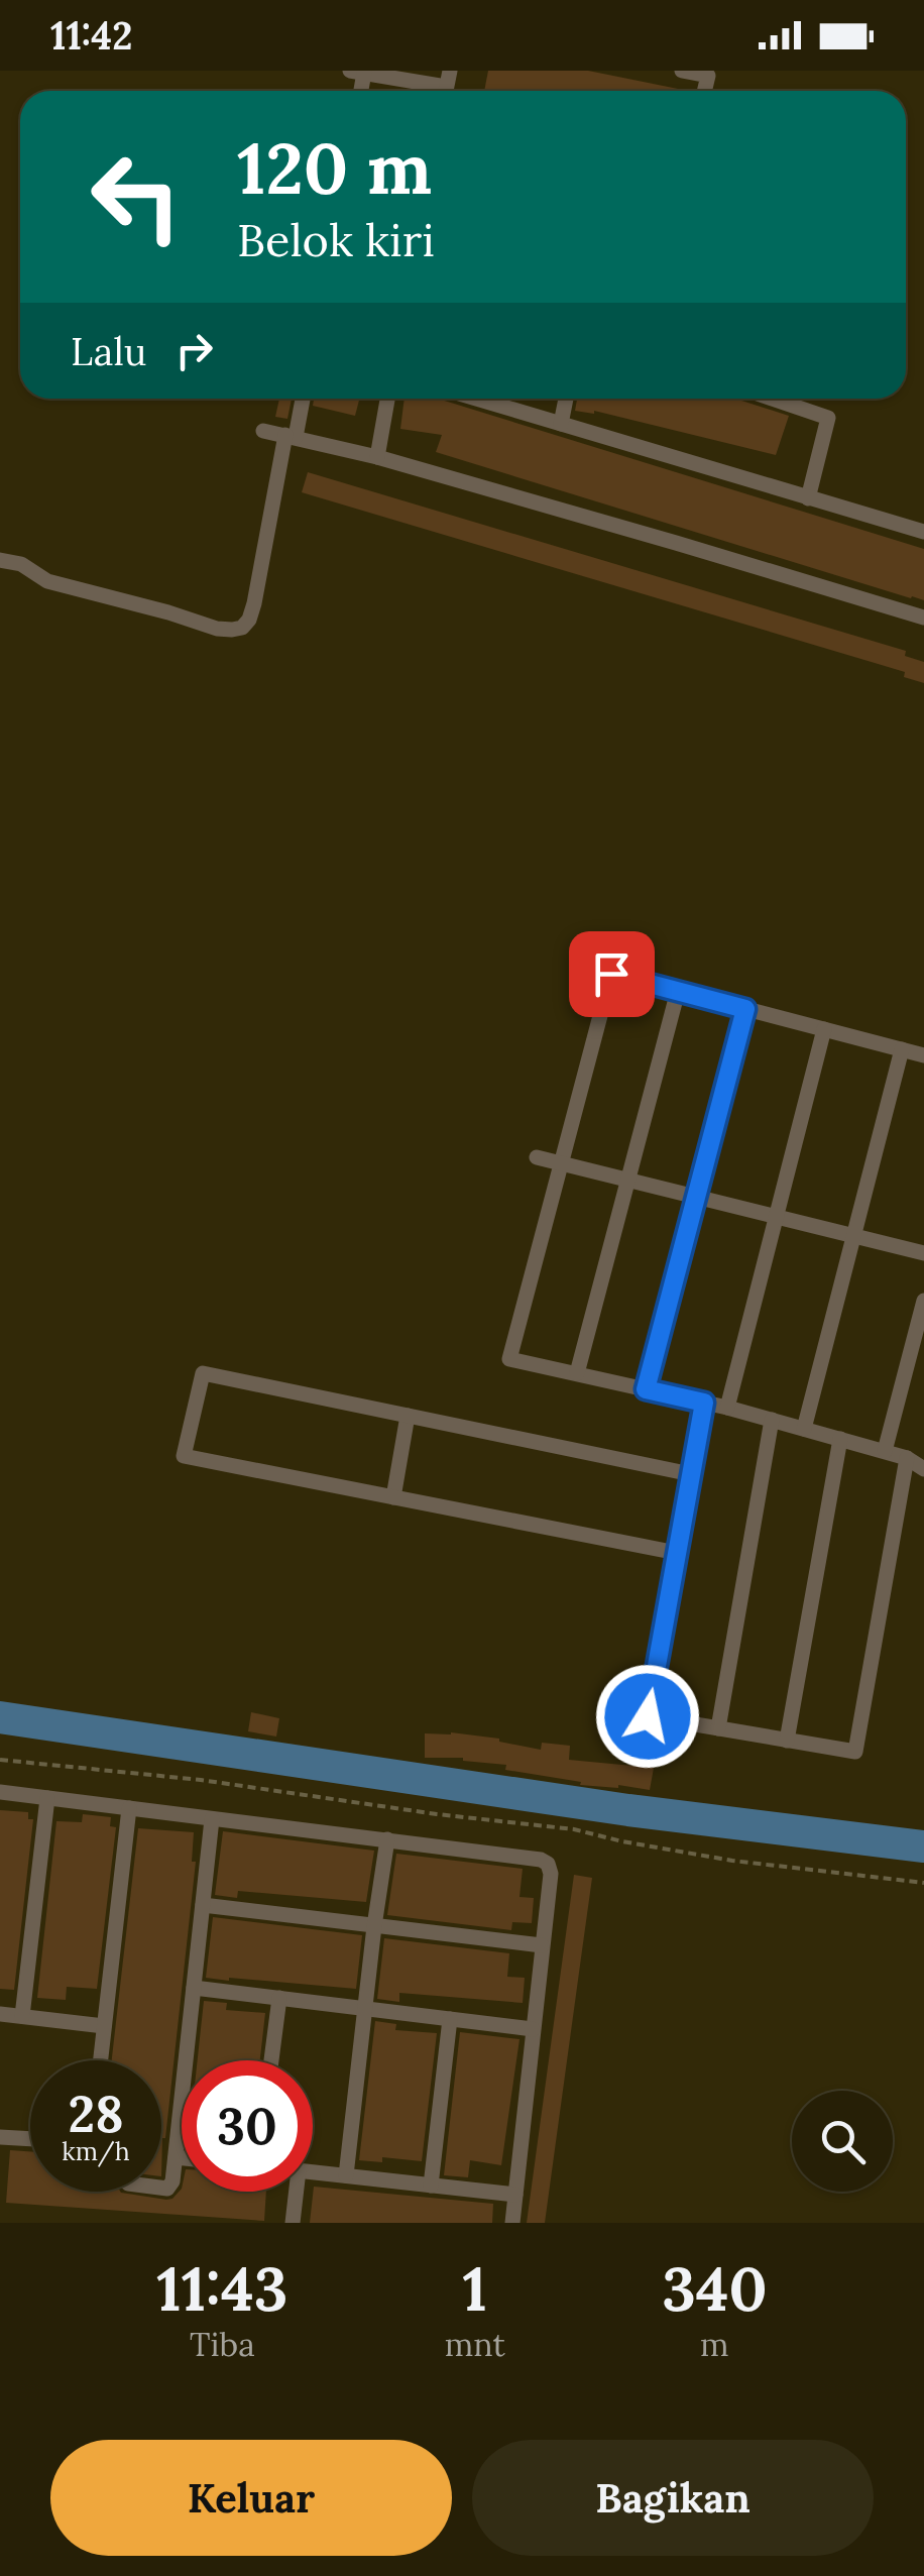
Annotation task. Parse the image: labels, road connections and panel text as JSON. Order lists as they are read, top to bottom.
{
  "page": {
    "status": "11:42",
    "turn": ["120 m", "Belok kiri"],
    "then": "Lalu",
    "speed": "28 km/h",
    "limit": "30",
    "eta": [
      "11:43",
      "Tiba",
      "1",
      "mnt",
      "340",
      "m"
    ],
    "buttons": ["Keluar", "Bagikan"]
  }
}
